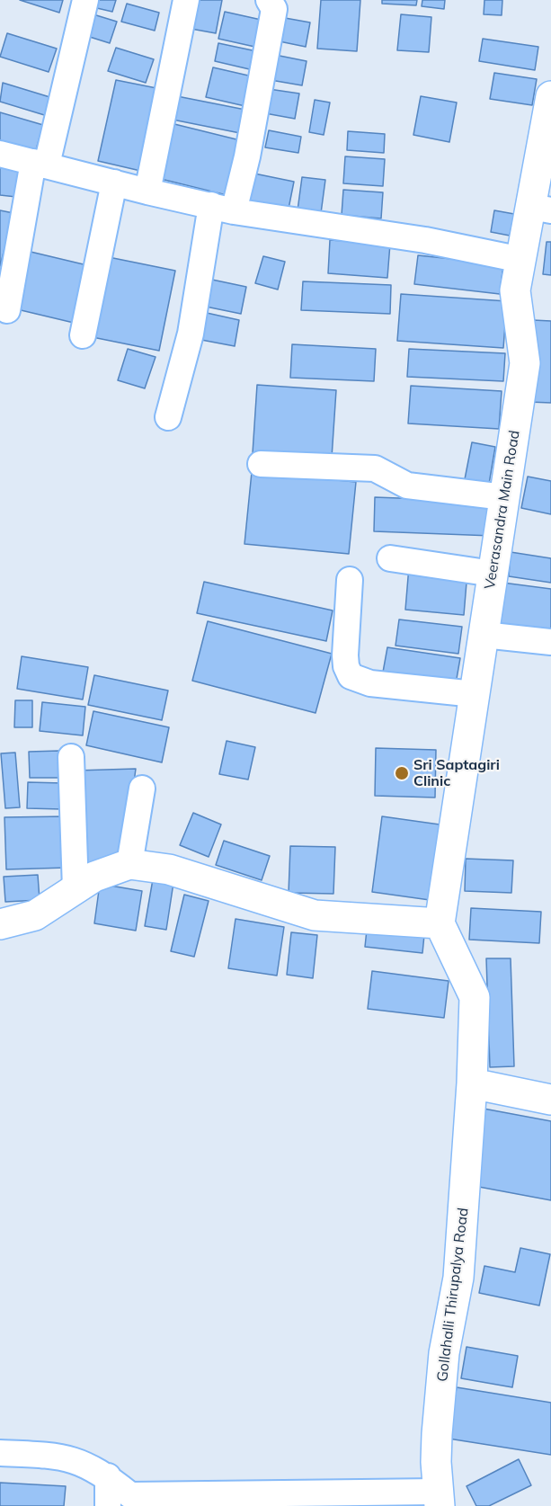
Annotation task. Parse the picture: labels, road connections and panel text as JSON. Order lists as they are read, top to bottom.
{
  "streets": {
    "street": ["Veerasandra Main Road", "Gollahalli Thirupalya Road"]
  },
  "crossings": [
    ["Veerasandra Main Road", "Gollahalli Thirupalya Road"]
  ],
  "places": ["Sri Saptagiri Clinic"]
}
